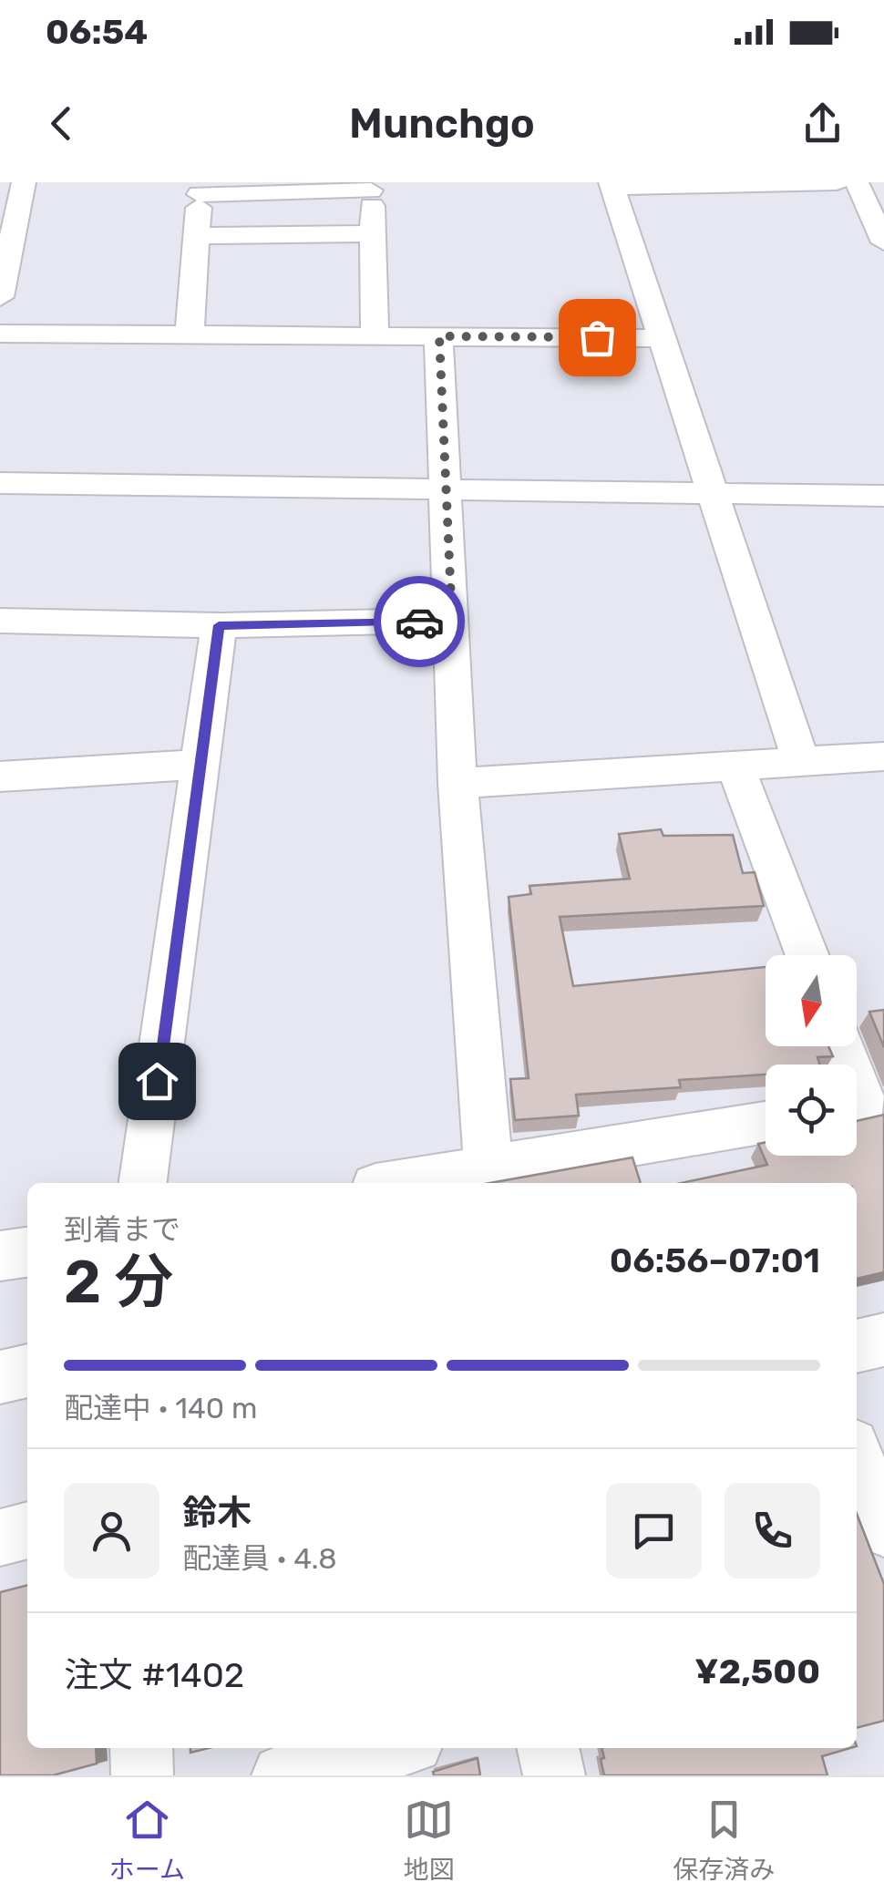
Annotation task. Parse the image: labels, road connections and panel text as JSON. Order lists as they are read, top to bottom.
{
  "north": "bottom",
  "page": {
    "status": "06:54",
    "header": "Munchgo",
    "heading": ["2 分", "到着まで", "06:56–07:01"],
    "panel": [
      "鈴木",
      "配達員 · 4.8",
      "注文 #1402",
      "¥2,500"
    ],
    "bar": "配達中 · 140 m",
    "tabs": ["ホーム", "地図", "保存済み"]
  }
}
